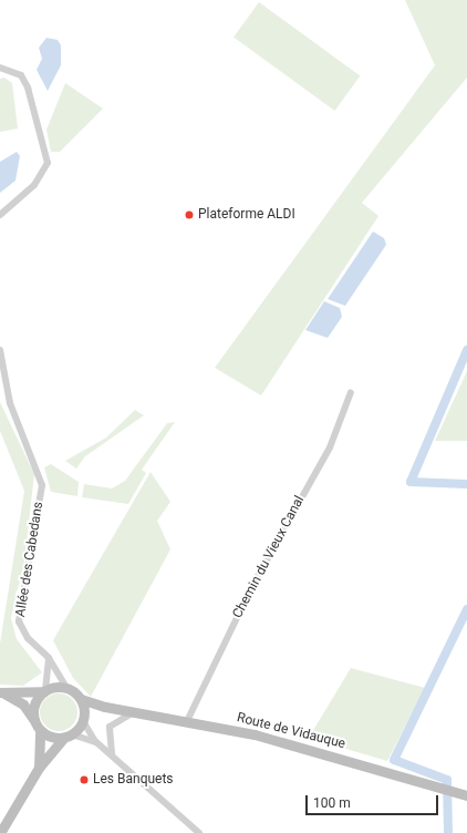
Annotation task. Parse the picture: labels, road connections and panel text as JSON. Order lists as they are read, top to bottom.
{
  "streets": {
    "street": ["Chemin du Vieux Canal", "Allée des Cabedans", "Route de Vidauque"]
  },
  "crossings": [
    ["Chemin du Vieux Canal", "Route de Vidauque"],
    ["Allée des Cabedans", "Route de Vidauque"]
  ],
  "places": ["Plateforme ALDI", "Les Banquets"],
  "scale_bar": "100 m"
}
